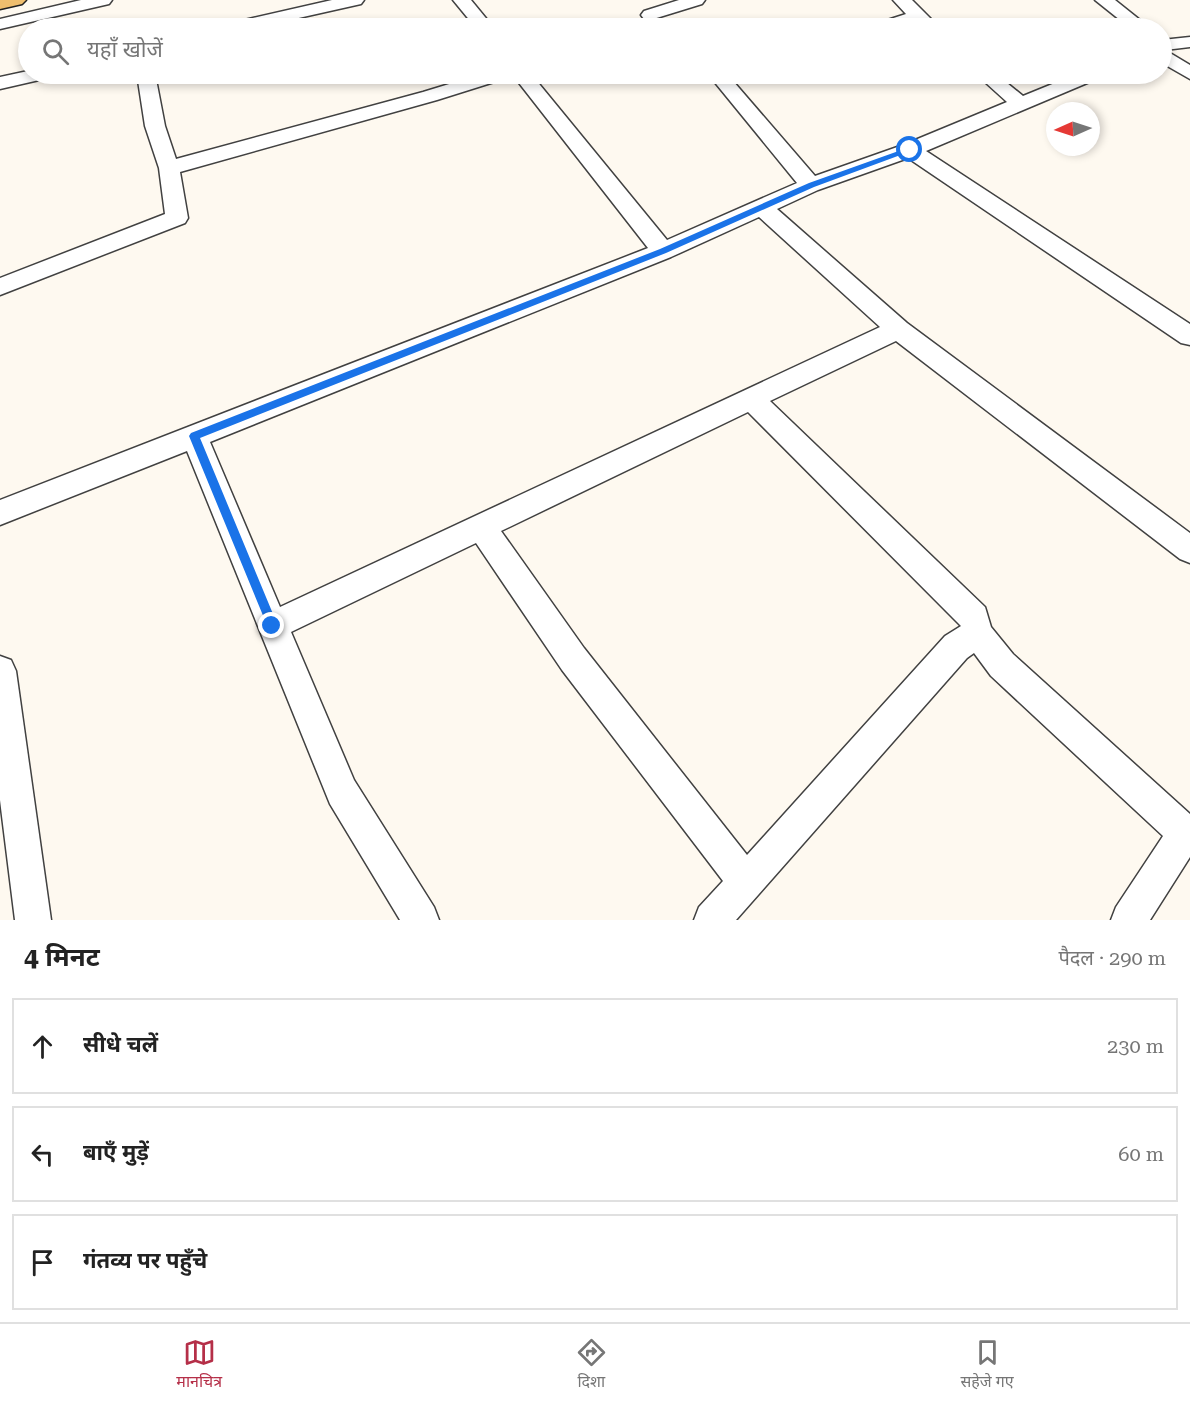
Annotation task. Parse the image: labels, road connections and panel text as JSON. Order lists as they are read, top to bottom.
{
  "north": "left",
  "page": {
    "search": "यहाँ खोजें",
    "heading": ["4 मिनट", "पैदल · 290 m"],
    "list": [
      ["सीधे चलें", "230 m"],
      ["बाएँ मुड़ें", "60 m"],
      "गंतव्य पर पहुँचे"
    ],
    "nav": ["मानचित्र", "दिशा", "सहेजे गए"]
  }
}
